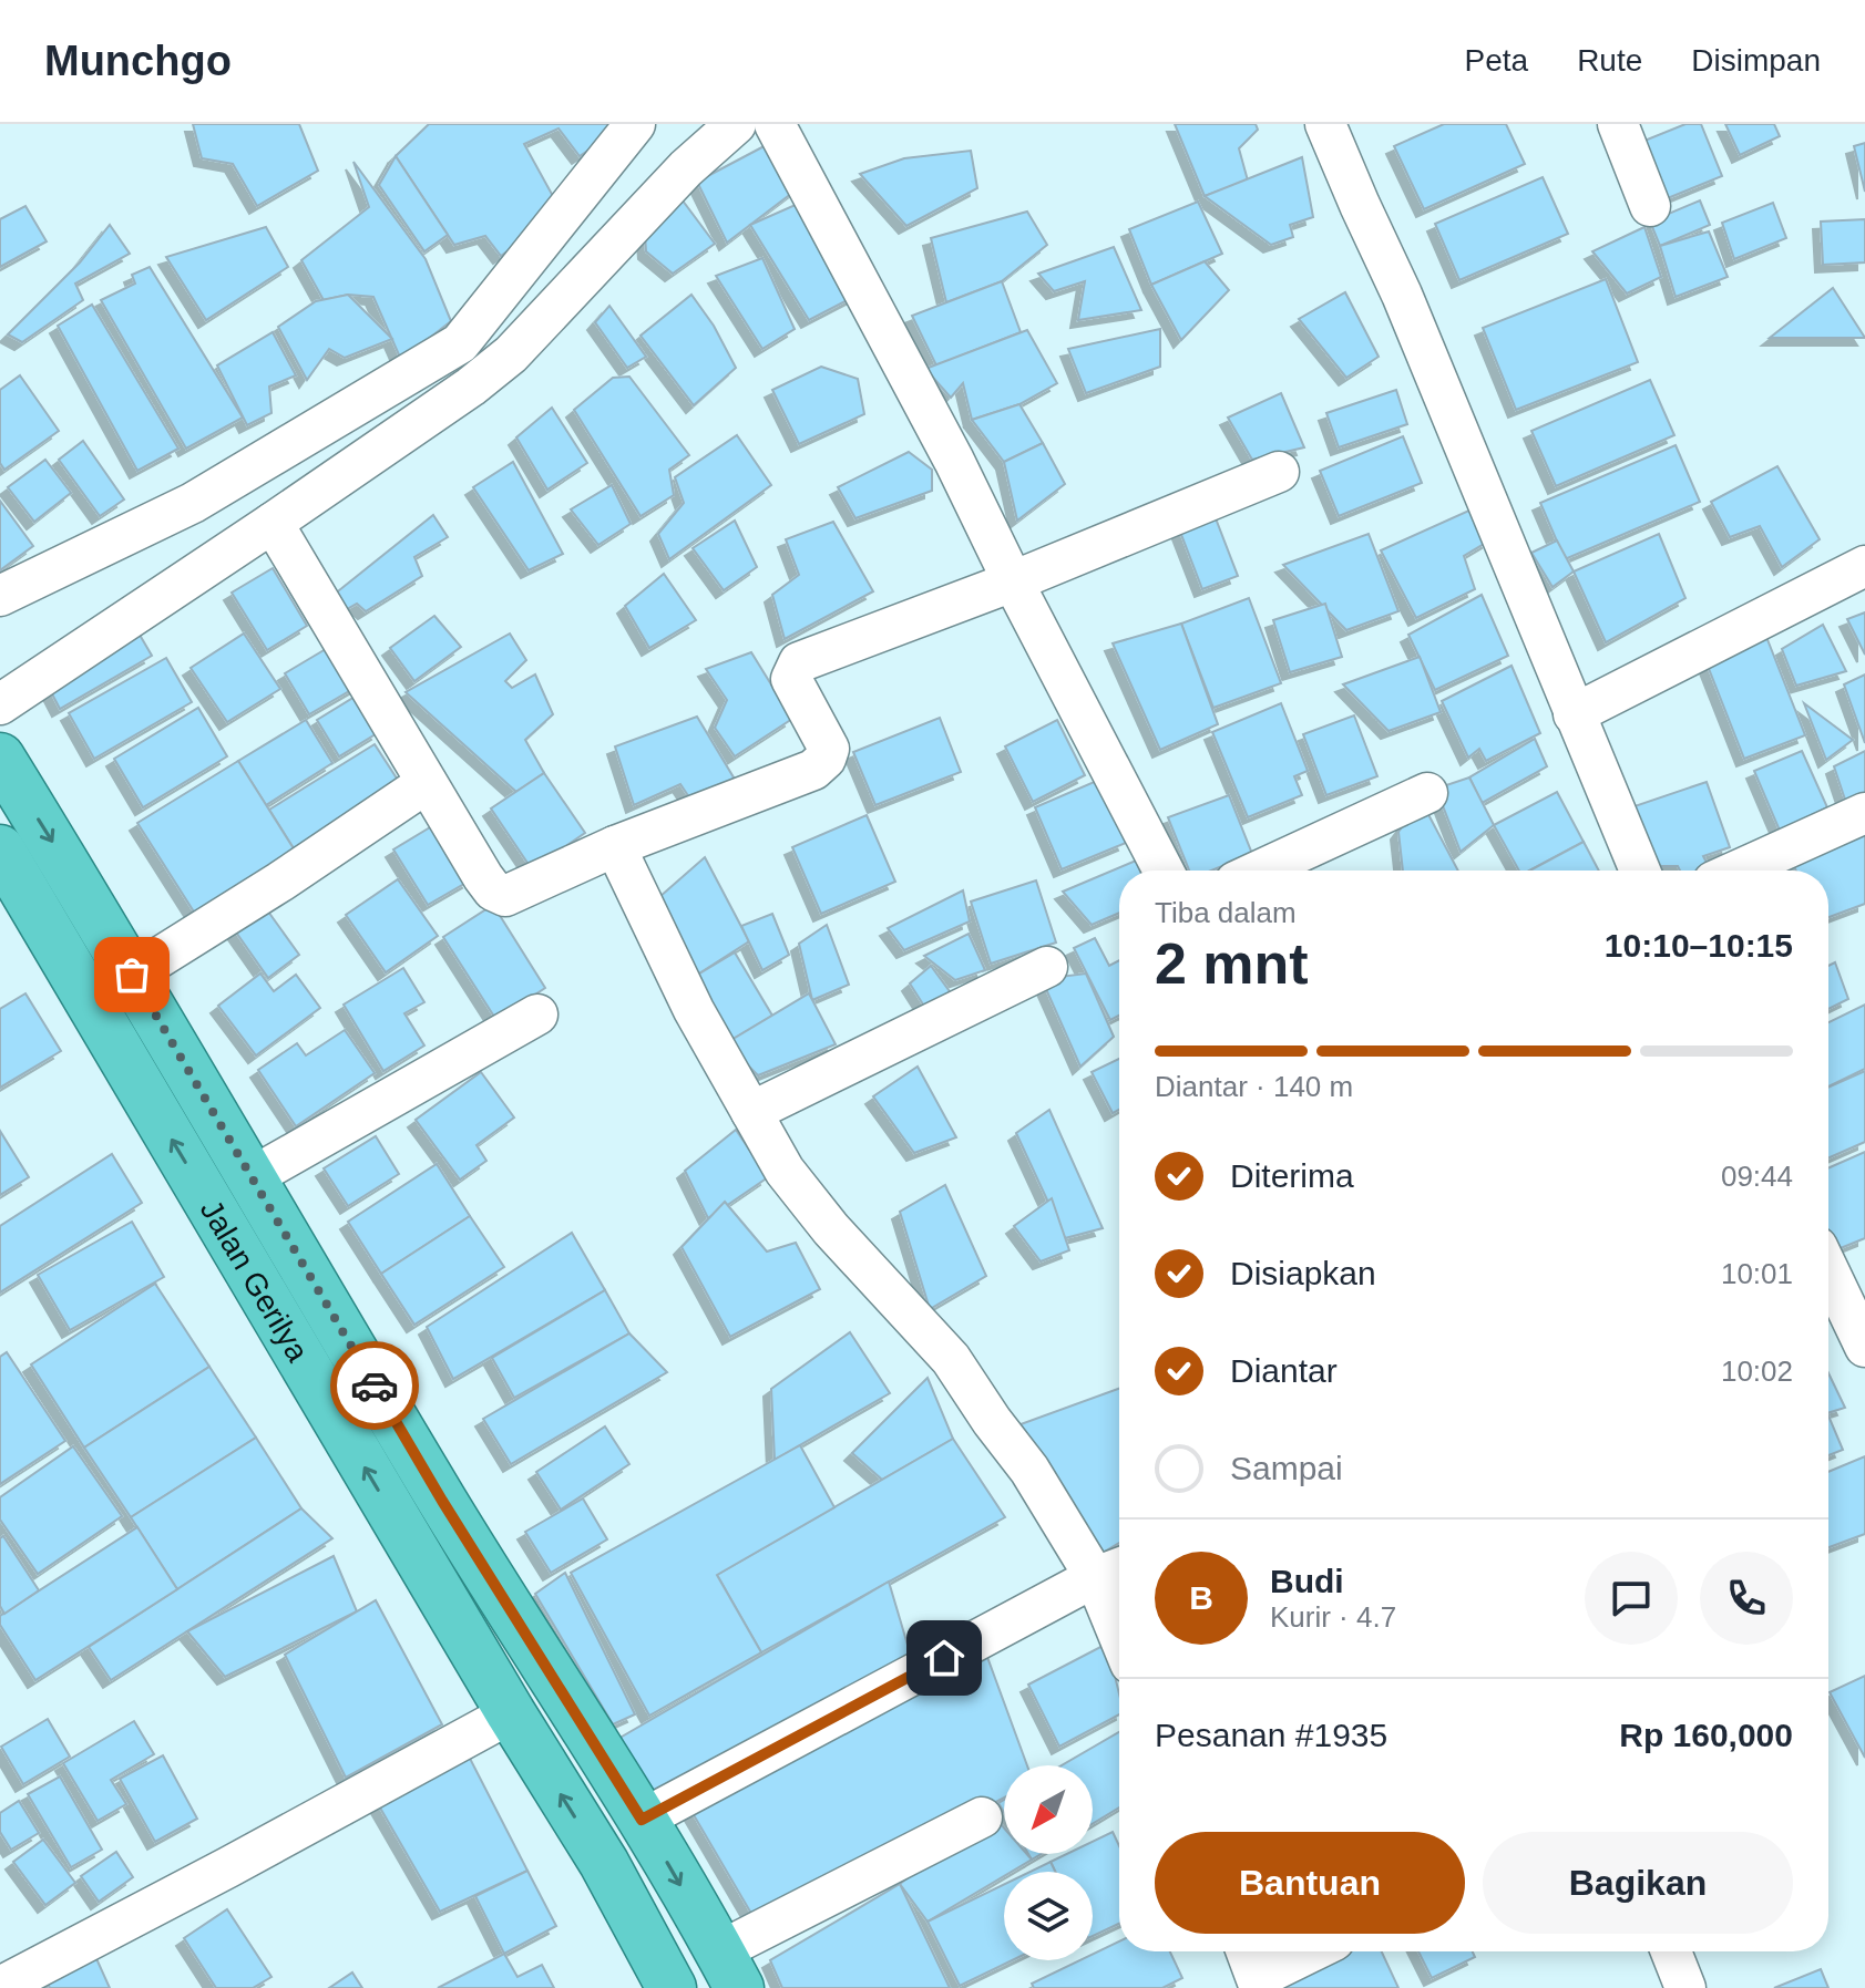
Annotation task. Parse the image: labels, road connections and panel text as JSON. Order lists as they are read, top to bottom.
{
  "streets": {
    "highway": ["Jalan Gerilya"]
  },
  "north": "bottom left",
  "page": {
    "header": "Munchgo",
    "nav": ["Peta", "Rute", "Disimpan"],
    "heading": ["2 mnt", "Tiba dalam", "10:10–10:15"],
    "panel": [
      "Budi",
      "Kurir · 4.7",
      "Pesanan #1935",
      "Rp 160,000"
    ],
    "bar": "Diantar · 140 m",
    "list": [
      ["Diterima", "09:44"],
      ["Disiapkan", "10:01"],
      ["Diantar", "10:02"],
      "Sampai"
    ],
    "round": "B",
    "buttons": ["Bantuan", "Bagikan"]
  }
}
